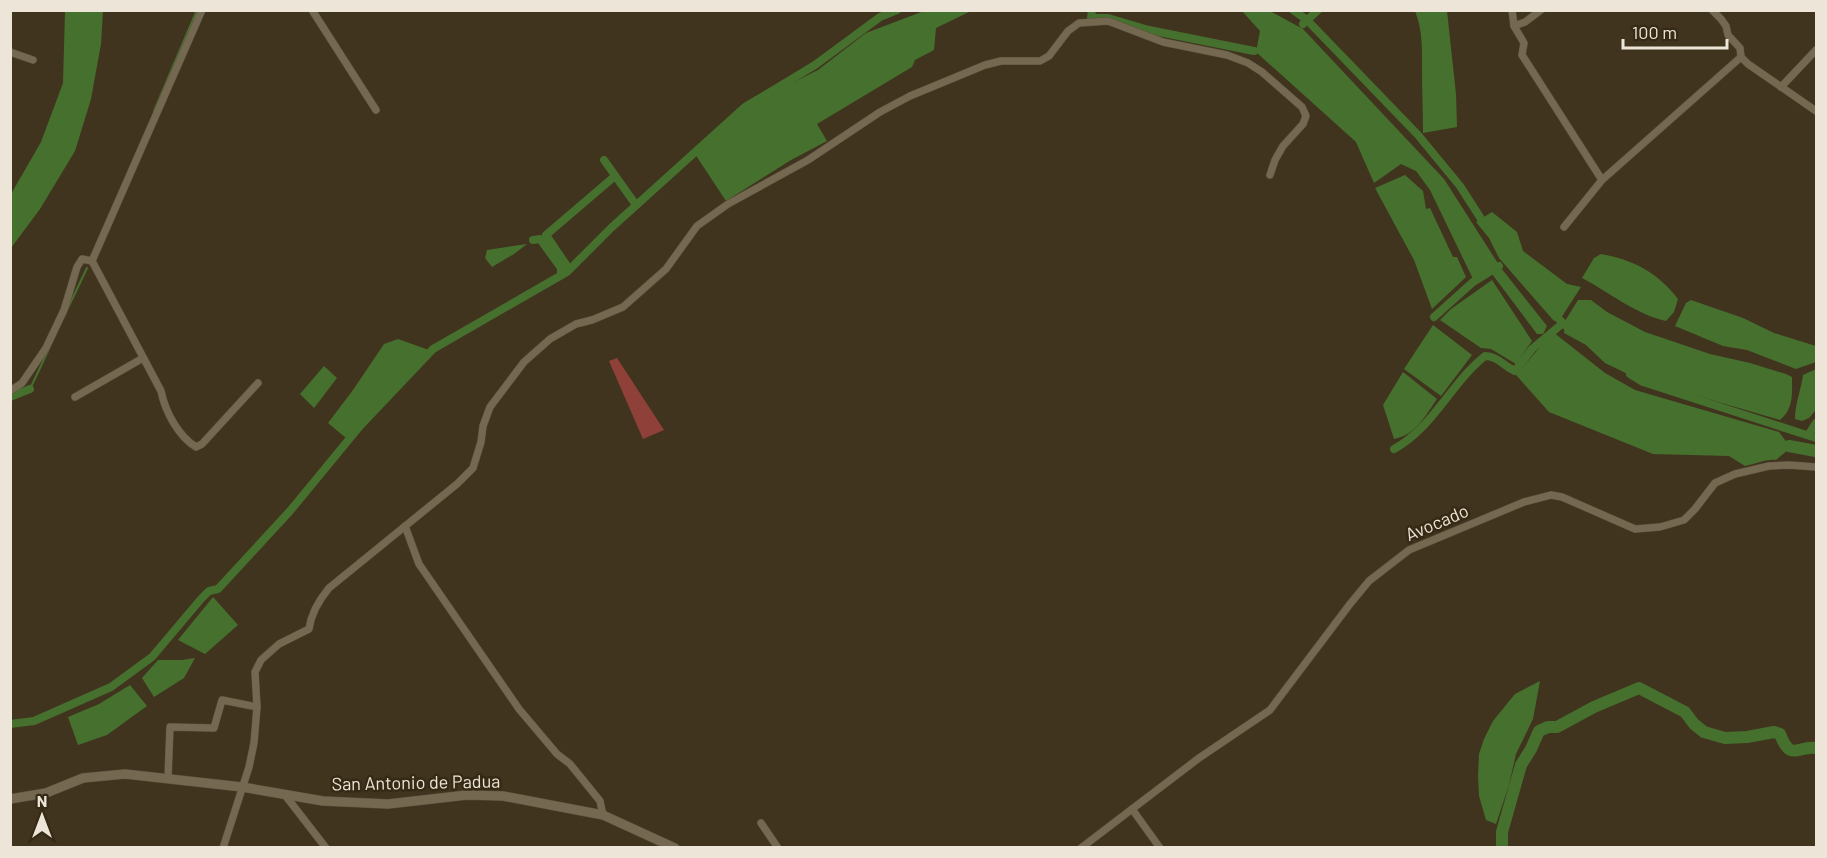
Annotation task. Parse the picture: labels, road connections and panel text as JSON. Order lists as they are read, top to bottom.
{
  "streets": {
    "street": ["Avocado", "San Antonio de Padua"]
  },
  "scale_bar": "100 m",
  "north": "top"
}
